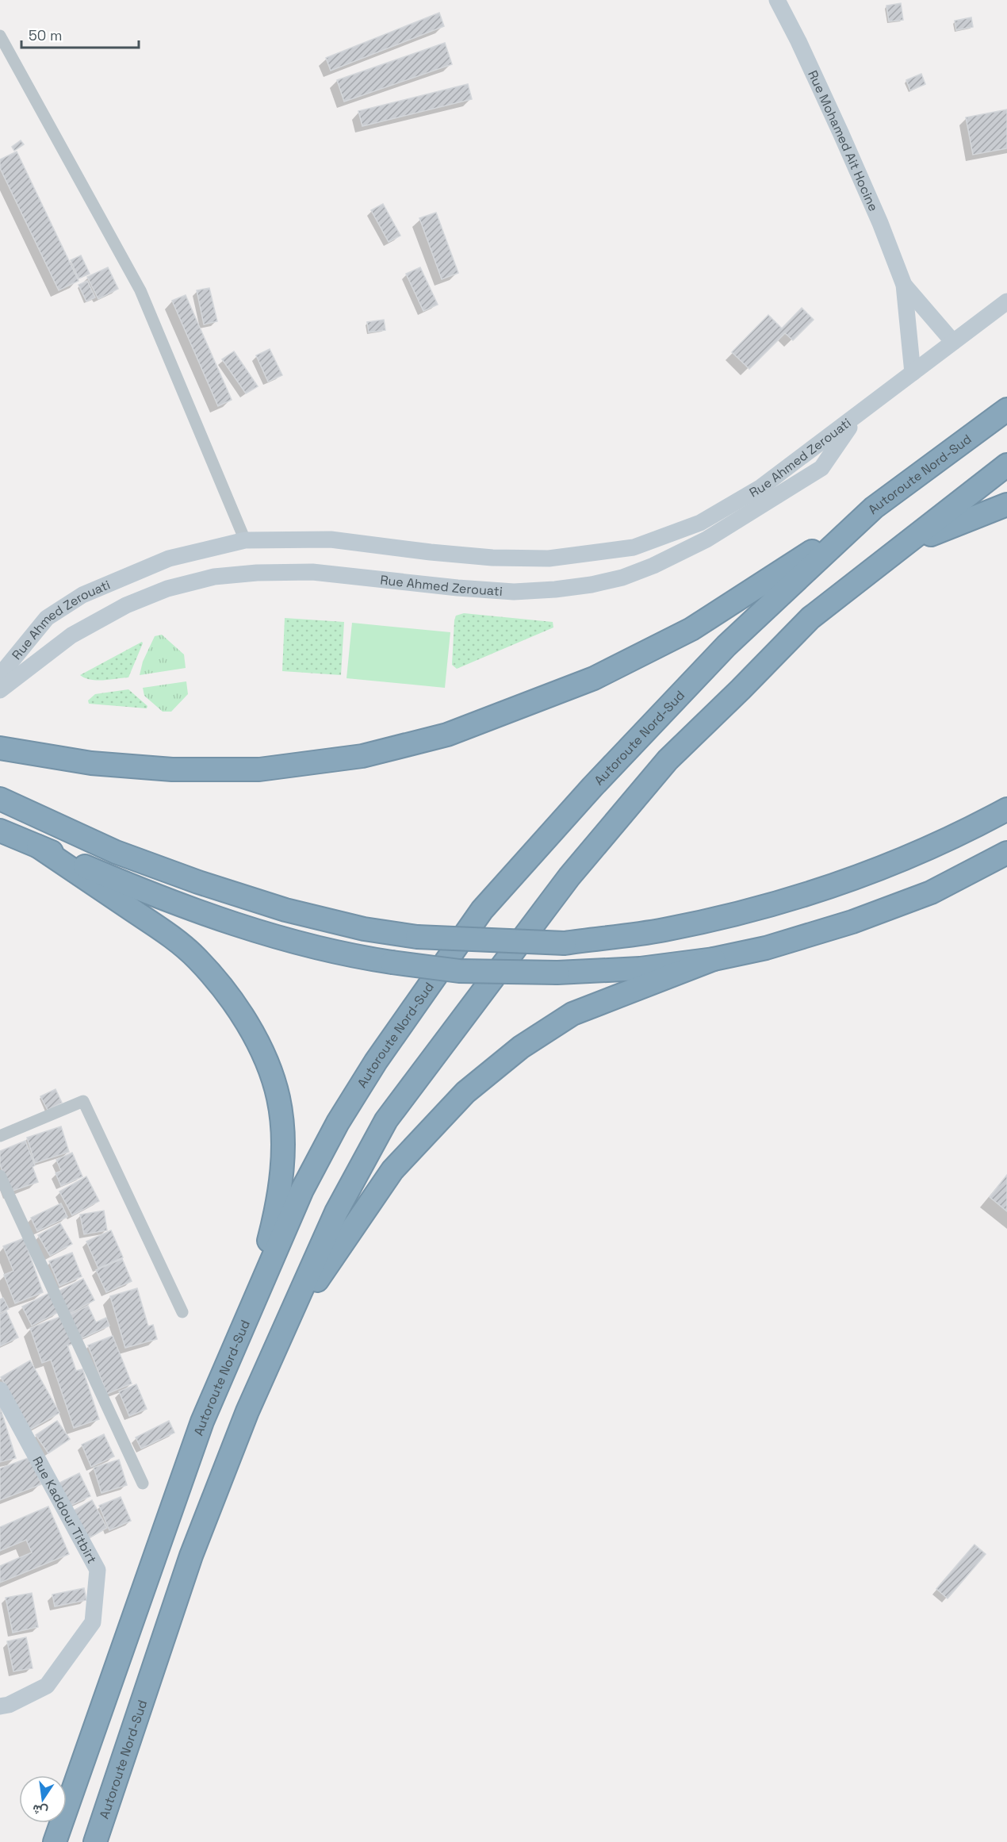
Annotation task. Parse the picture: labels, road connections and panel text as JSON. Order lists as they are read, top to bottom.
{
  "streets": {
    "highway": ["Autoroute Nord-Sud"],
    "main road": ["Rue Mohamed Ait Hocine", "Rue Ahmed Zerouati", "Rue Kaddour Titbirt"]
  },
  "scale_bar": "50 m",
  "north": "bottom"
}
